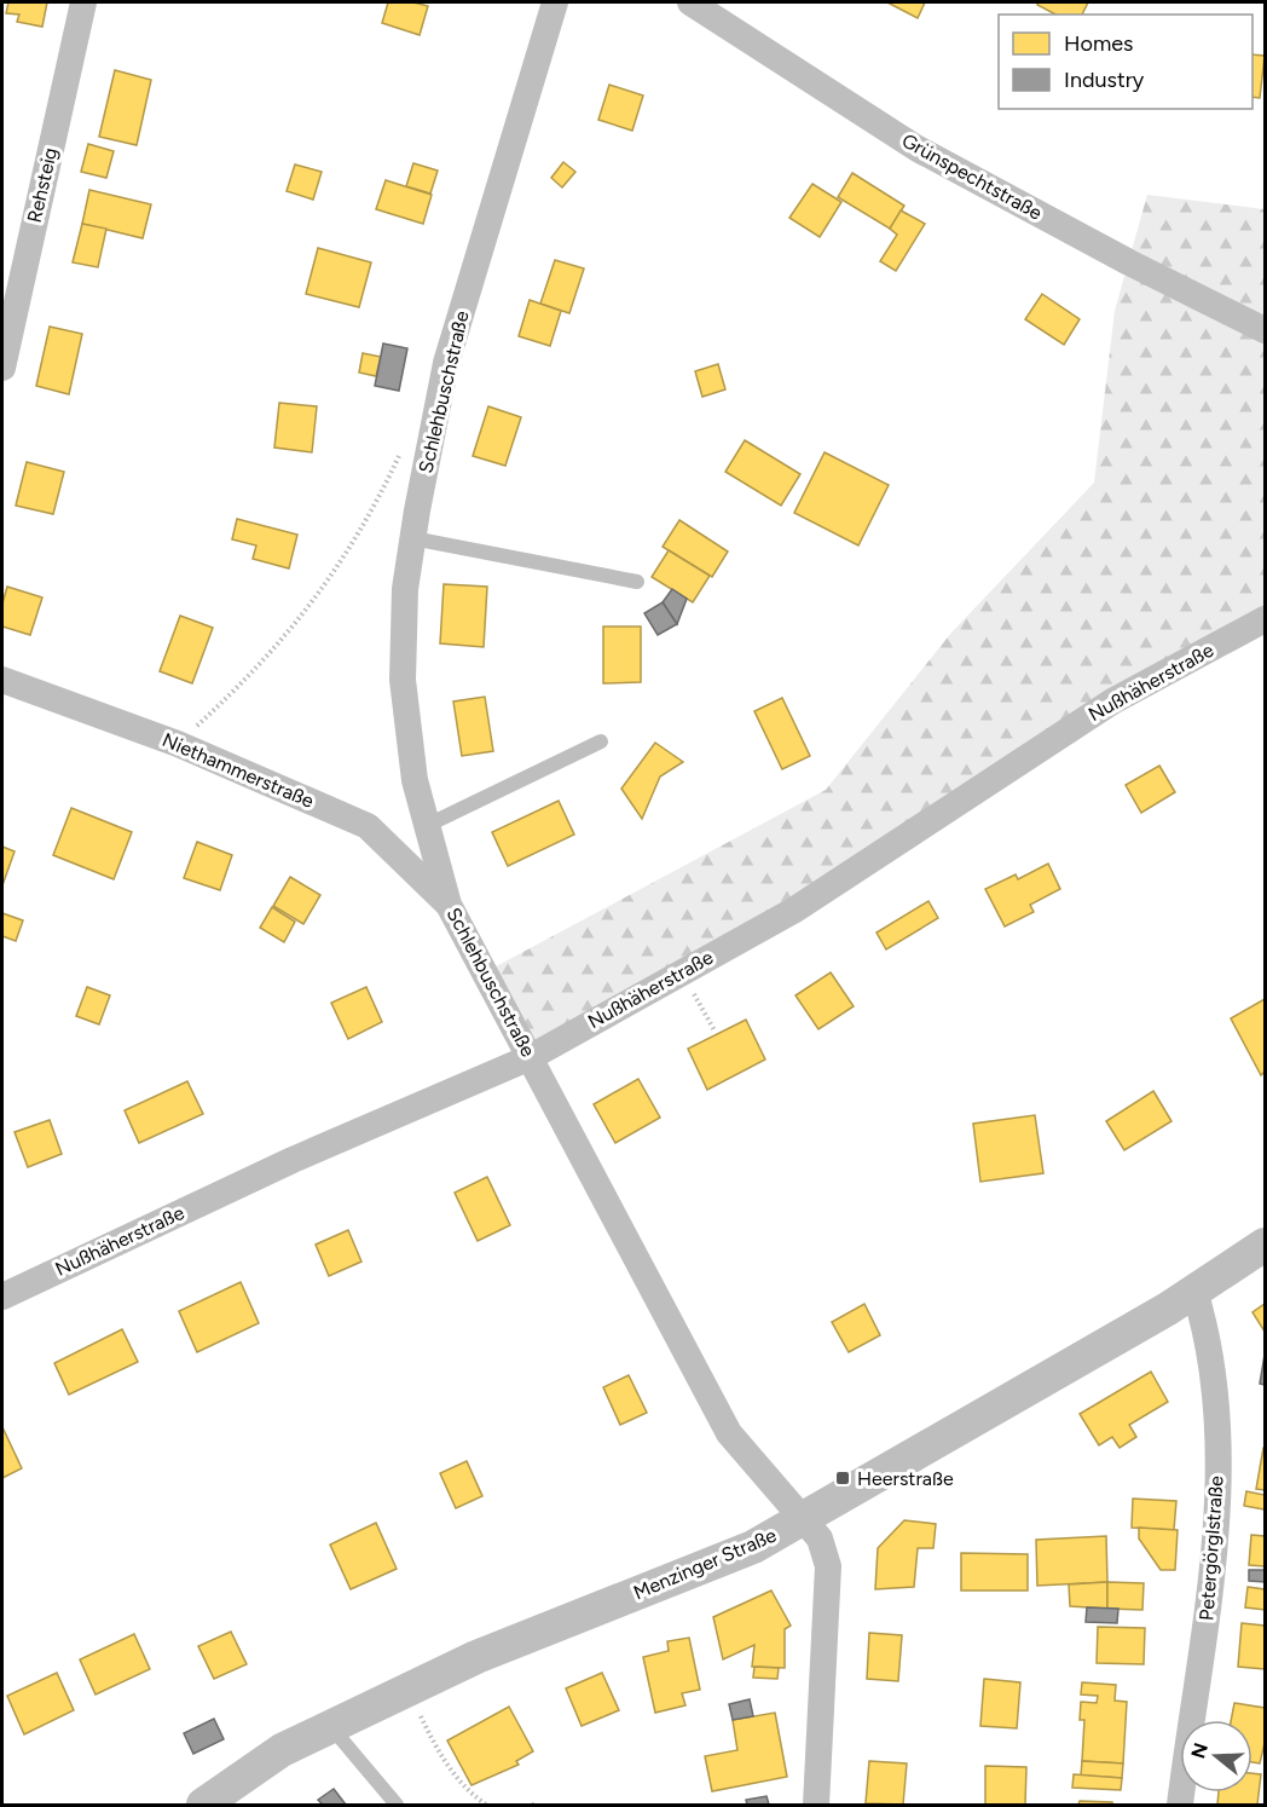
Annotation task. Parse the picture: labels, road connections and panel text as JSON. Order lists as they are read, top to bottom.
{
  "streets": {
    "street": [
      "Grünspechtstraße",
      "Rehsteig",
      "Schlehbuschstraße",
      "Nußhäherstraße",
      "Niethammerstraße",
      "Petergörglstraße",
      "Menzinger Straße"
    ]
  },
  "crossings": [
    ["Schlehbuschstraße", "Nußhäherstraße"],
    ["Schlehbuschstraße", "Niethammerstraße"],
    ["Schlehbuschstraße", "Menzinger Straße"],
    ["Petergörglstraße", "Menzinger Straße"]
  ],
  "places": {
    "transit": ["Heerstraße"]
  },
  "legend": ["Homes", "Industry"],
  "north": "left"
}
